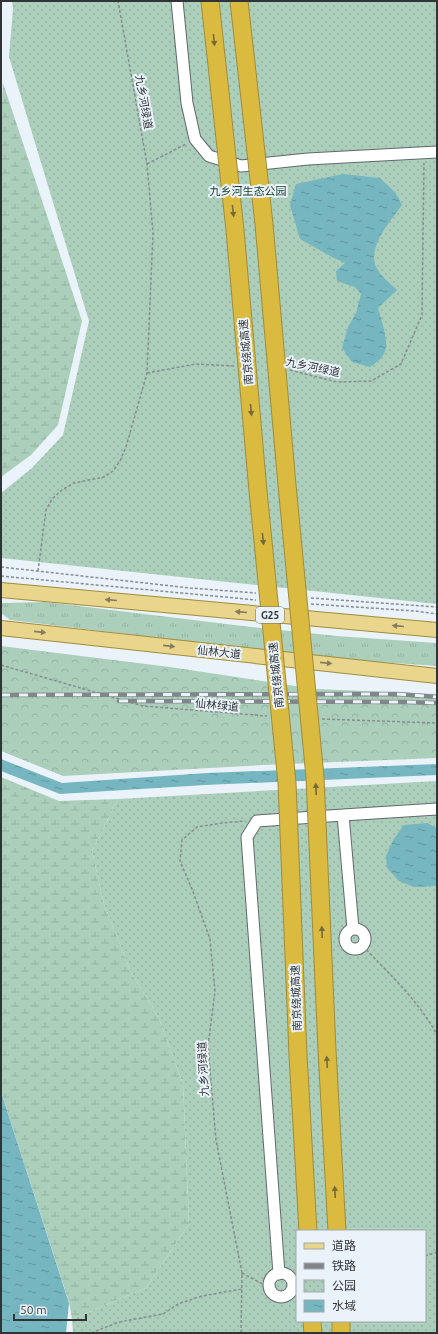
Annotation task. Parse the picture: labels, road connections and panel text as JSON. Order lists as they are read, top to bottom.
{
  "streets": {
    "highway": ["南京绕城高速", "G25"],
    "main road": ["仙林大道"],
    "path": ["九乡河绿道", "仙林绿道"]
  },
  "parks": ["九乡河生态公园"],
  "legend": [
    "道路",
    "铁路",
    "公园",
    "水域"
  ],
  "scale_bar": "50 m"
}
